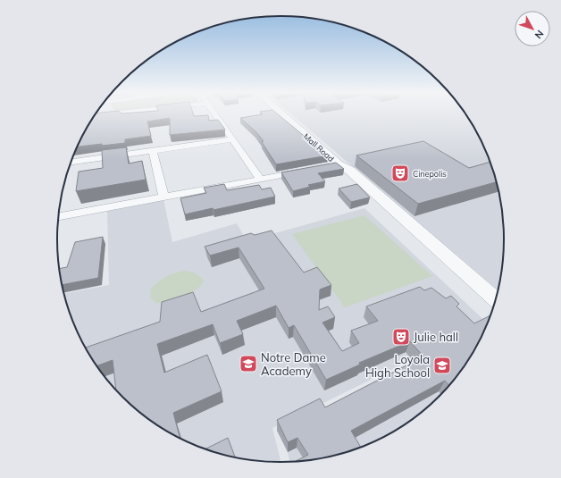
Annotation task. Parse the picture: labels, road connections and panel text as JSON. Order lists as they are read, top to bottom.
{
  "streets": {
    "street": ["Mall Road"]
  },
  "places": {
    "theatre": ["Cinepolis", "Julie hall"],
    "school or university": ["Notre Dame Academy", "Loyola High School"]
  },
  "north": "bottom right"
}
